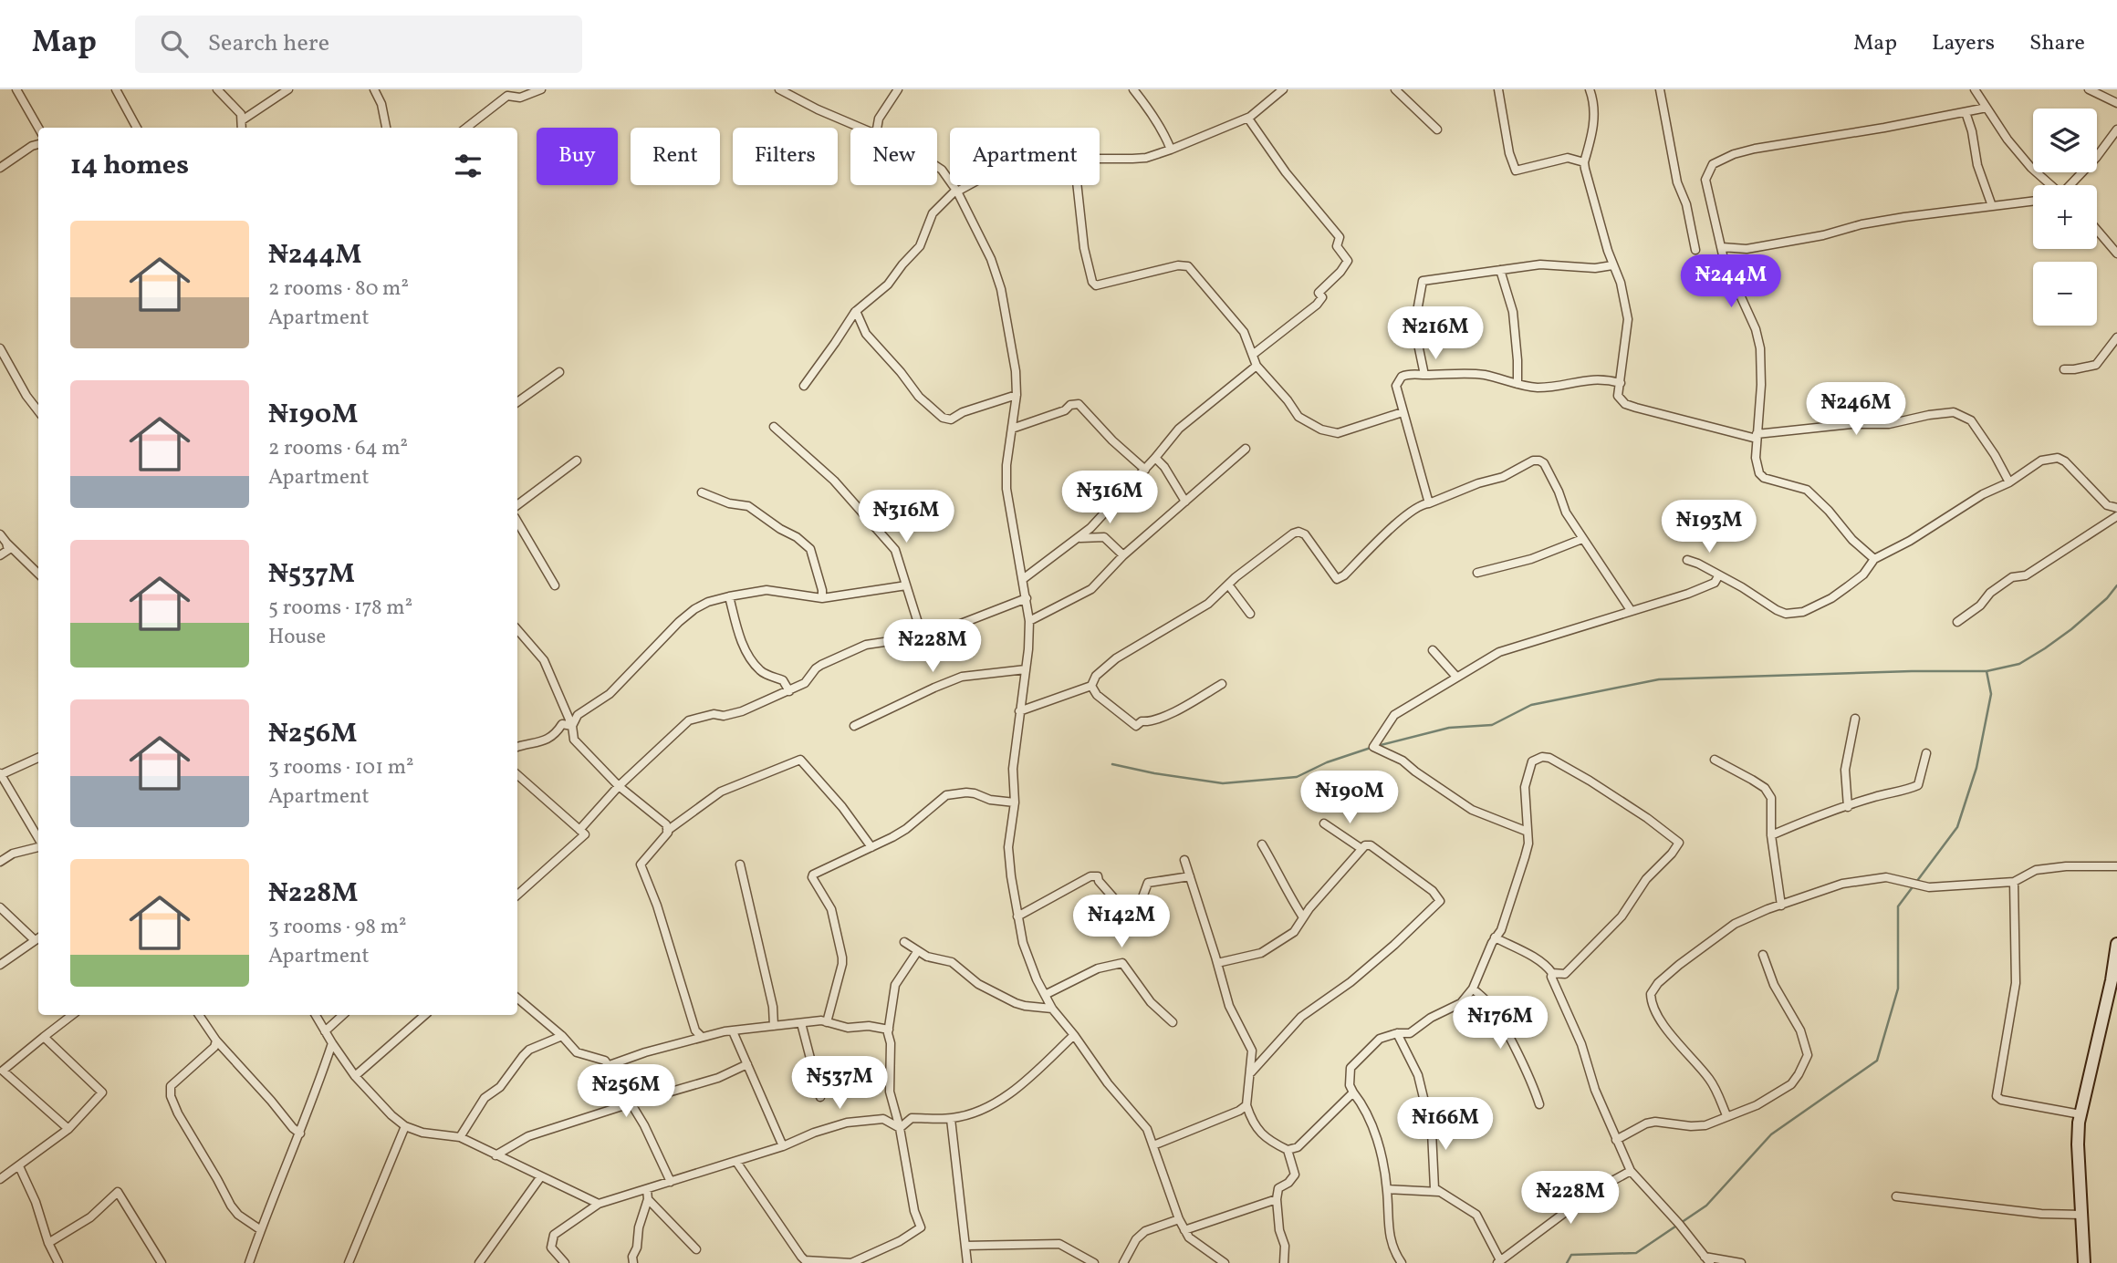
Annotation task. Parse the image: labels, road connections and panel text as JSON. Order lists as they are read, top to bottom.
{
  "page": {
    "header": "Map",
    "search": "Search here",
    "nav": ["Map", "Layers", "Share"],
    "map_buttons": ["+", "−"],
    "chip": [
      "Buy",
      "Rent",
      "Filters",
      "New",
      "Apartment"
    ],
    "heading": "14 homes",
    "list": [
      {
        "name": "₦244M",
        "note": "2 rooms · 80 m² · Apartment"
      },
      {
        "name": "₦190M",
        "note": "2 rooms · 64 m² · Apartment"
      },
      {
        "name": "₦537M",
        "note": "5 rooms · 178 m² · House"
      },
      {
        "name": "₦256M",
        "note": "3 rooms · 101 m² · Apartment"
      },
      {
        "name": "₦228M",
        "note": "3 rooms · 98 m² · Apartment"
      }
    ],
    "price": [
      "₦244M",
      "₦216M",
      "₦246M",
      "₦316M",
      "₦316M",
      "₦193M",
      "₦228M",
      "₦190M",
      "₦142M",
      "₦176M",
      "₦537M",
      "₦256M",
      "₦166M",
      "₦228M"
    ]
  }
}
